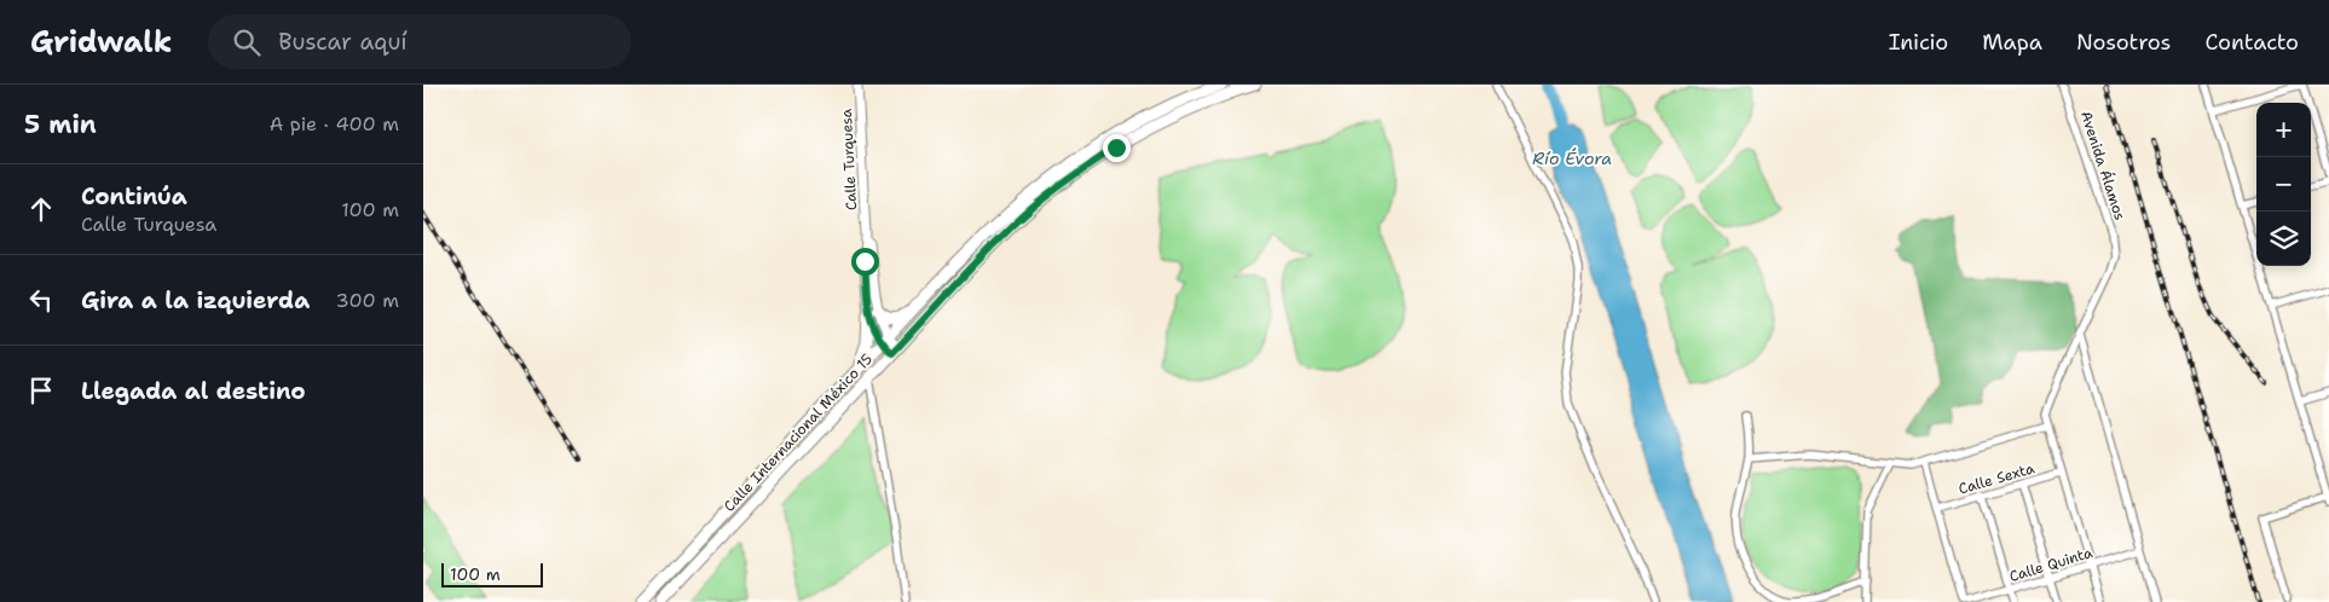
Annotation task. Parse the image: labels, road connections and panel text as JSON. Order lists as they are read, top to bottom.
{
  "streets": {
    "main road": ["Calle Internacional México 15"],
    "street": [
      "Calle Turquesa",
      "Avenida Álamos",
      "Calle Sexta",
      "Calle Quinta"
    ]
  },
  "crossings": [
    ["Calle Turquesa", "Calle Internacional México 15"]
  ],
  "water": ["Río Évora"],
  "scale_bar": "100 m",
  "page": {
    "header": "Gridwalk",
    "search": "Buscar aquí",
    "nav": [
      "Inicio",
      "Mapa",
      "Nosotros",
      "Contacto"
    ],
    "heading": ["5 min", "A pie · 400 m"],
    "map_buttons": ["+", "−"],
    "list": [
      ["Continúa", "Calle Turquesa", "100 m"],
      ["Gira a la izquierda", "300 m"],
      "Llegada al destino"
    ],
    "scale": "100 m"
  }
}
